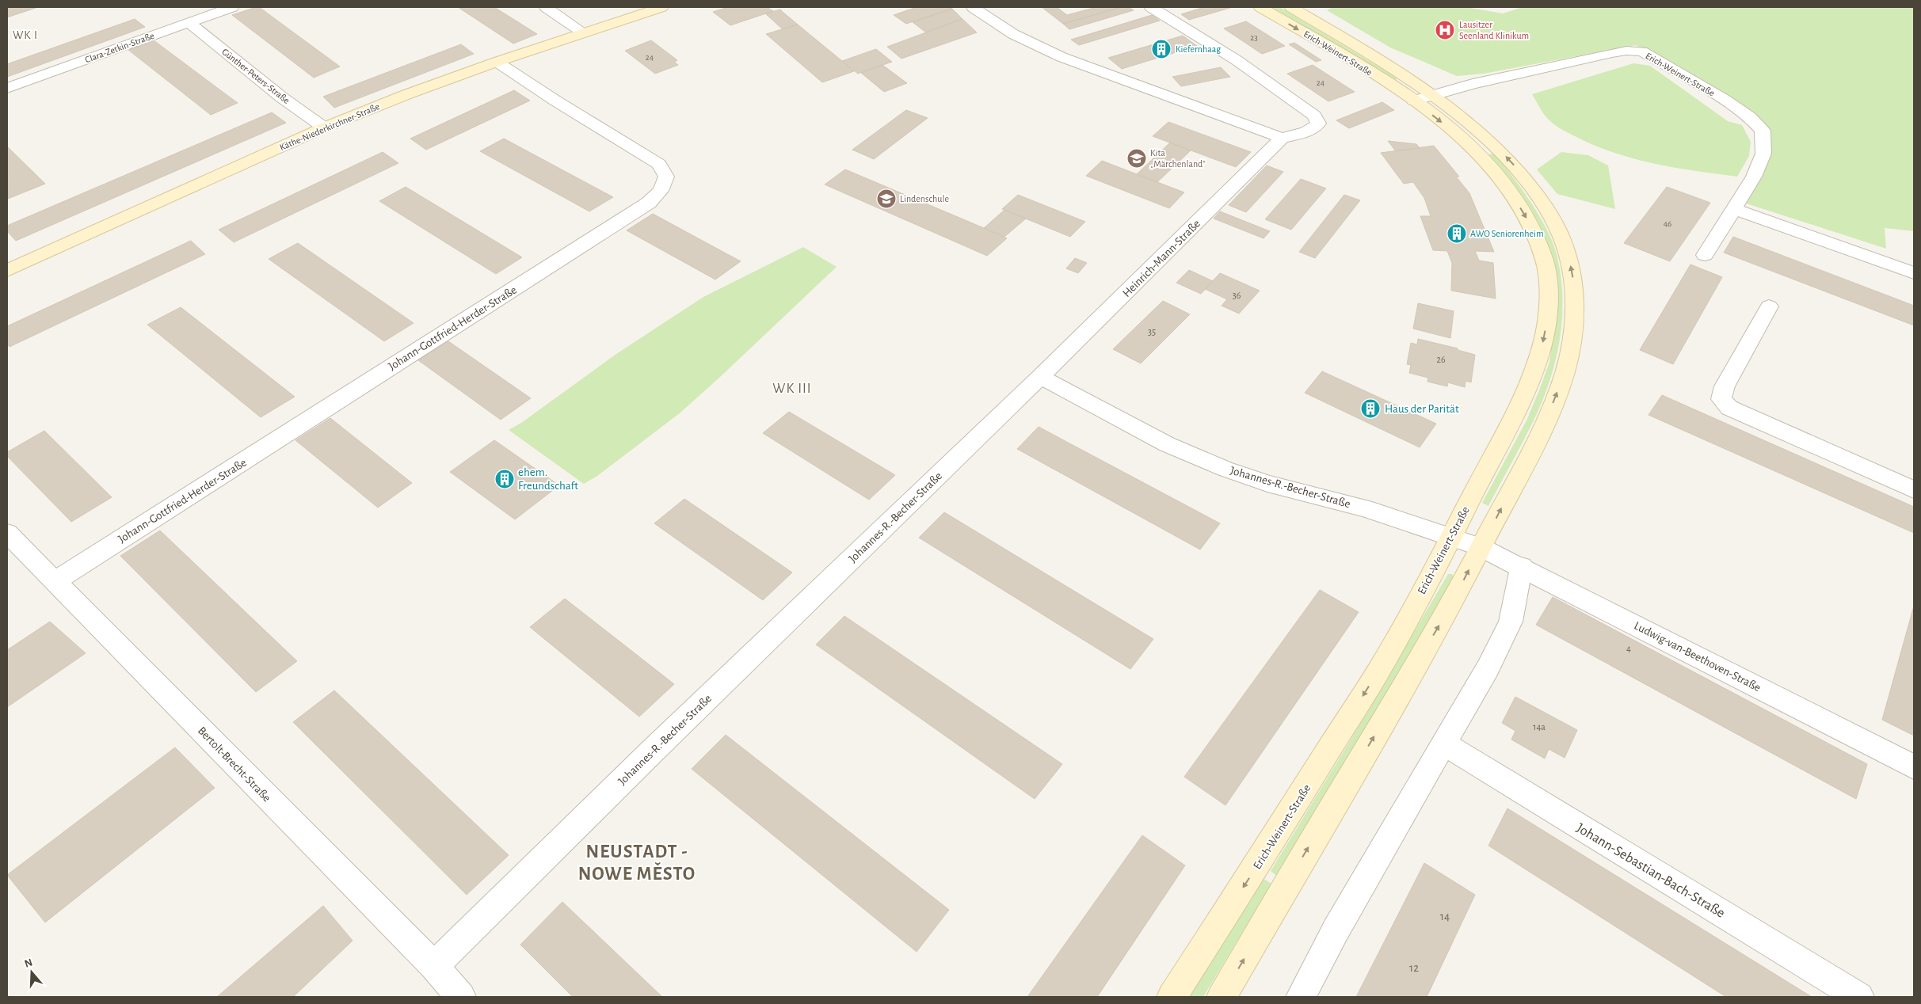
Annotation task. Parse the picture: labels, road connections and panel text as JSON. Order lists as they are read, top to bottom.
{
  "streets": {
    "street": [
      "Clara-Zetkin-Straße",
      "Erich-Weinert-Straße",
      "Günther-Peters-Straße",
      "Käthe-Niederkirchner-Straße",
      "Heinrich-Mann-Straße",
      "Johann-Gottfried-Herder-Straße",
      "Johannes-R.-Becher-Straße",
      "Ludwig-van-Beethoven-Straße",
      "Bertolt-Brecht-Straße",
      "Johann-Sebastian-Bach-Straße"
    ]
  },
  "crossings": [
    ["Clara-Zetkin-Straße", "Günther-Peters-Straße"],
    ["Erich-Weinert-Straße", "Johannes-R.-Becher-Straße"],
    ["Erich-Weinert-Straße", "Ludwig-van-Beethoven-Straße"],
    ["Günther-Peters-Straße", "Käthe-Niederkirchner-Straße"],
    ["Käthe-Niederkirchner-Straße", "Johann-Gottfried-Herder-Straße"],
    ["Heinrich-Mann-Straße", "Johannes-R.-Becher-Straße"],
    ["Johann-Gottfried-Herder-Straße", "Bertolt-Brecht-Straße"],
    ["Johannes-R.-Becher-Straße", "Ludwig-van-Beethoven-Straße"],
    ["Johannes-R.-Becher-Straße", "Bertolt-Brecht-Straße"]
  ],
  "districts": ["WK I", "WK III", "NEUSTADT - NOWE MĚSTO"],
  "places": {
    "hospital": ["Lausitzer Seenland Klinikum"],
    "building": [
      "Kiefernhaag",
      "AWO Seniorenheim",
      "Haus der Parität",
      "ehem. Freundschaft"
    ],
    "school or university": ["Kita „Märchenland“", "Lindenschule"]
  },
  "house_numbers": [
    "23",
    "24",
    "24",
    "46",
    "36",
    "35",
    "26",
    "4",
    "14a",
    "14",
    "12"
  ],
  "north": "top"
}
